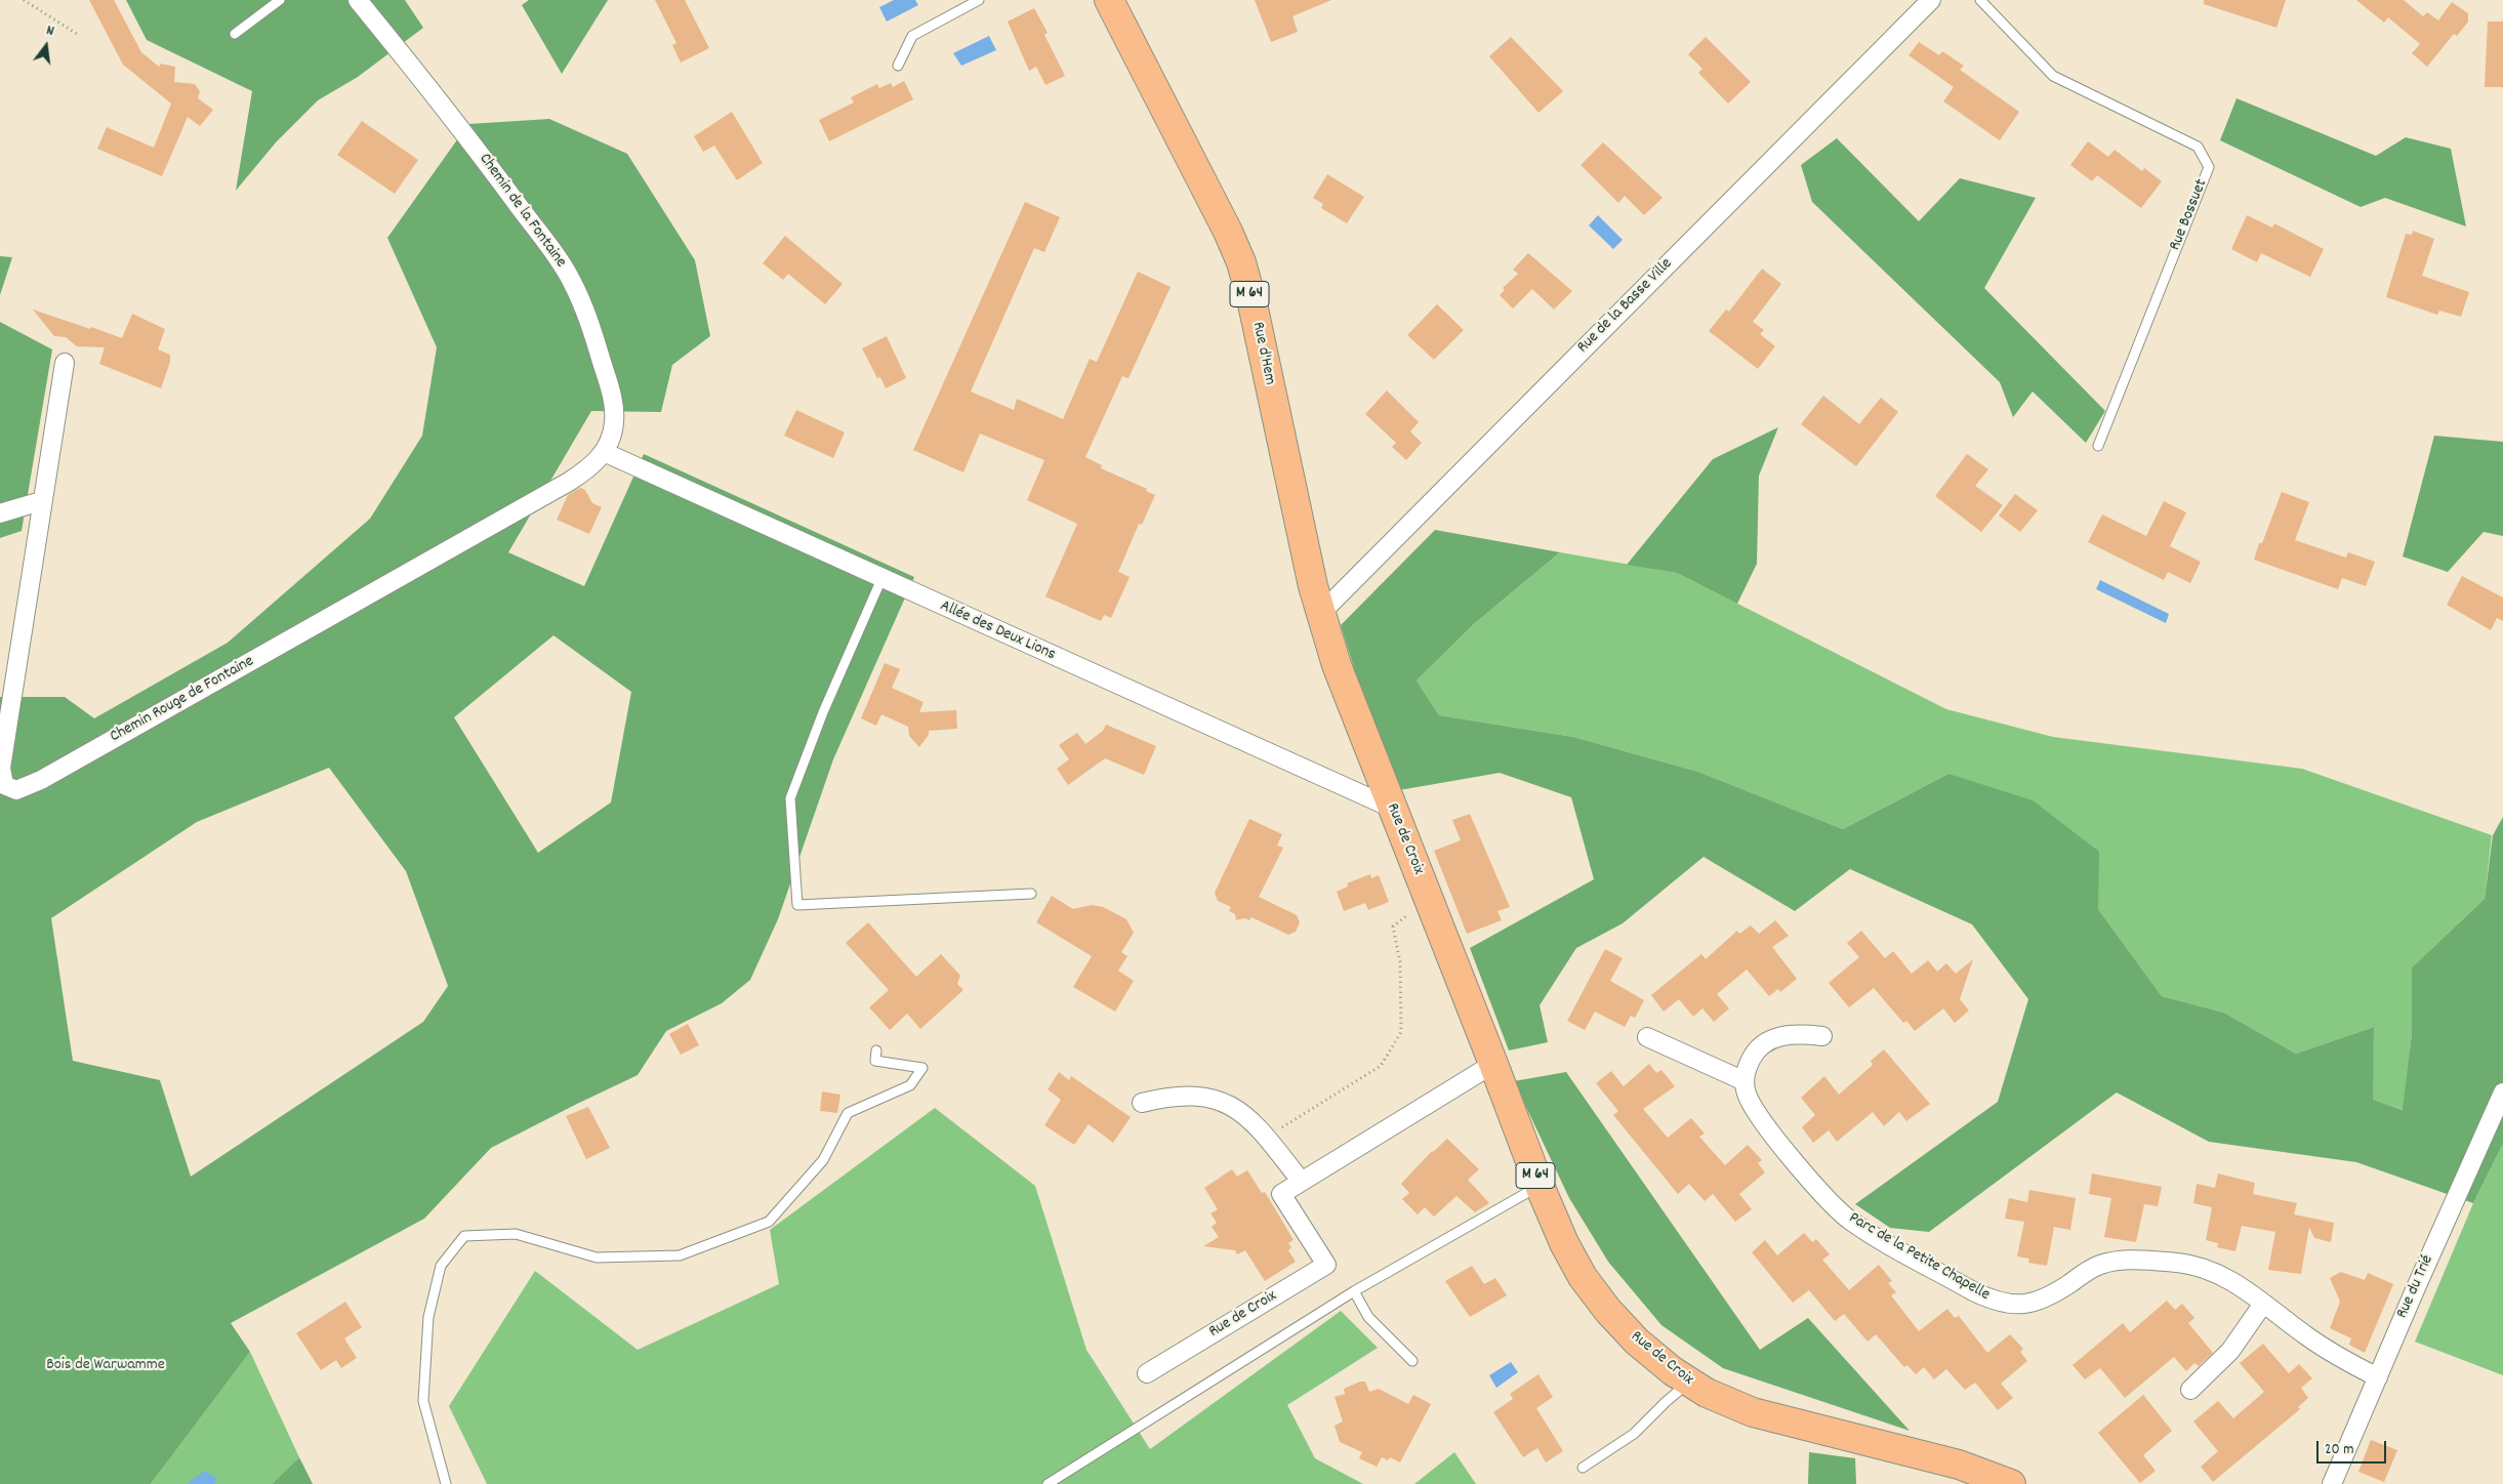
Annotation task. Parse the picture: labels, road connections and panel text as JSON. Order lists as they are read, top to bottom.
{
  "streets": {
    "main road": ["M 64", "Rue d'Hem", "Rue de Croix"],
    "street": [
      "Chemin de la Fontaine",
      "Rue de la Basse Ville",
      "Allée des Deux Lions",
      "Chemin Rouge de Fontaine",
      "Parc de la Petite Chapelle",
      "Rue du Trié"
    ],
    "lane": ["Rue Bossuet"]
  },
  "crossings": [
    ["Chemin de la Fontaine", "Allée des Deux Lions"],
    ["Chemin de la Fontaine", "Chemin Rouge de Fontaine"],
    ["Rue de la Basse Ville", "Rue d'Hem"],
    ["Rue de la Basse Ville", "Rue de Croix"],
    ["Rue d'Hem", "Rue de Croix"],
    ["Allée des Deux Lions", "Chemin Rouge de Fontaine"],
    ["Allée des Deux Lions", "Rue de Croix"],
    ["Parc de la Petite Chapelle", "Rue du Trié"]
  ],
  "parks": ["Bois de Warwamme"],
  "scale_bar": "20 m",
  "north": "top"
}
